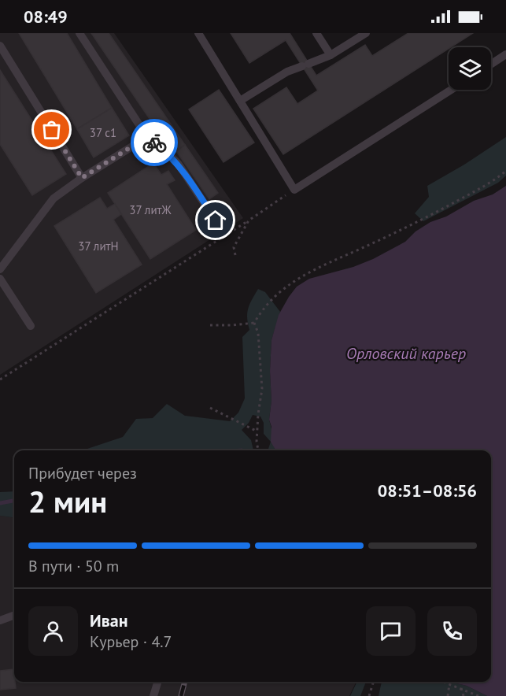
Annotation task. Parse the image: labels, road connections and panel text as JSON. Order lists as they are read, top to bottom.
{
  "water": ["Орловский карьер"],
  "house_numbers": ["37 с1", "37 литЖ", "37 литН"],
  "page": {
    "status": "08:49",
    "heading": ["2 мин", "Прибудет через", "08:51–08:56"],
    "panel": ["Иван", "Курьер · 4.7"],
    "bar": "В пути · 50 m"
  }
}
